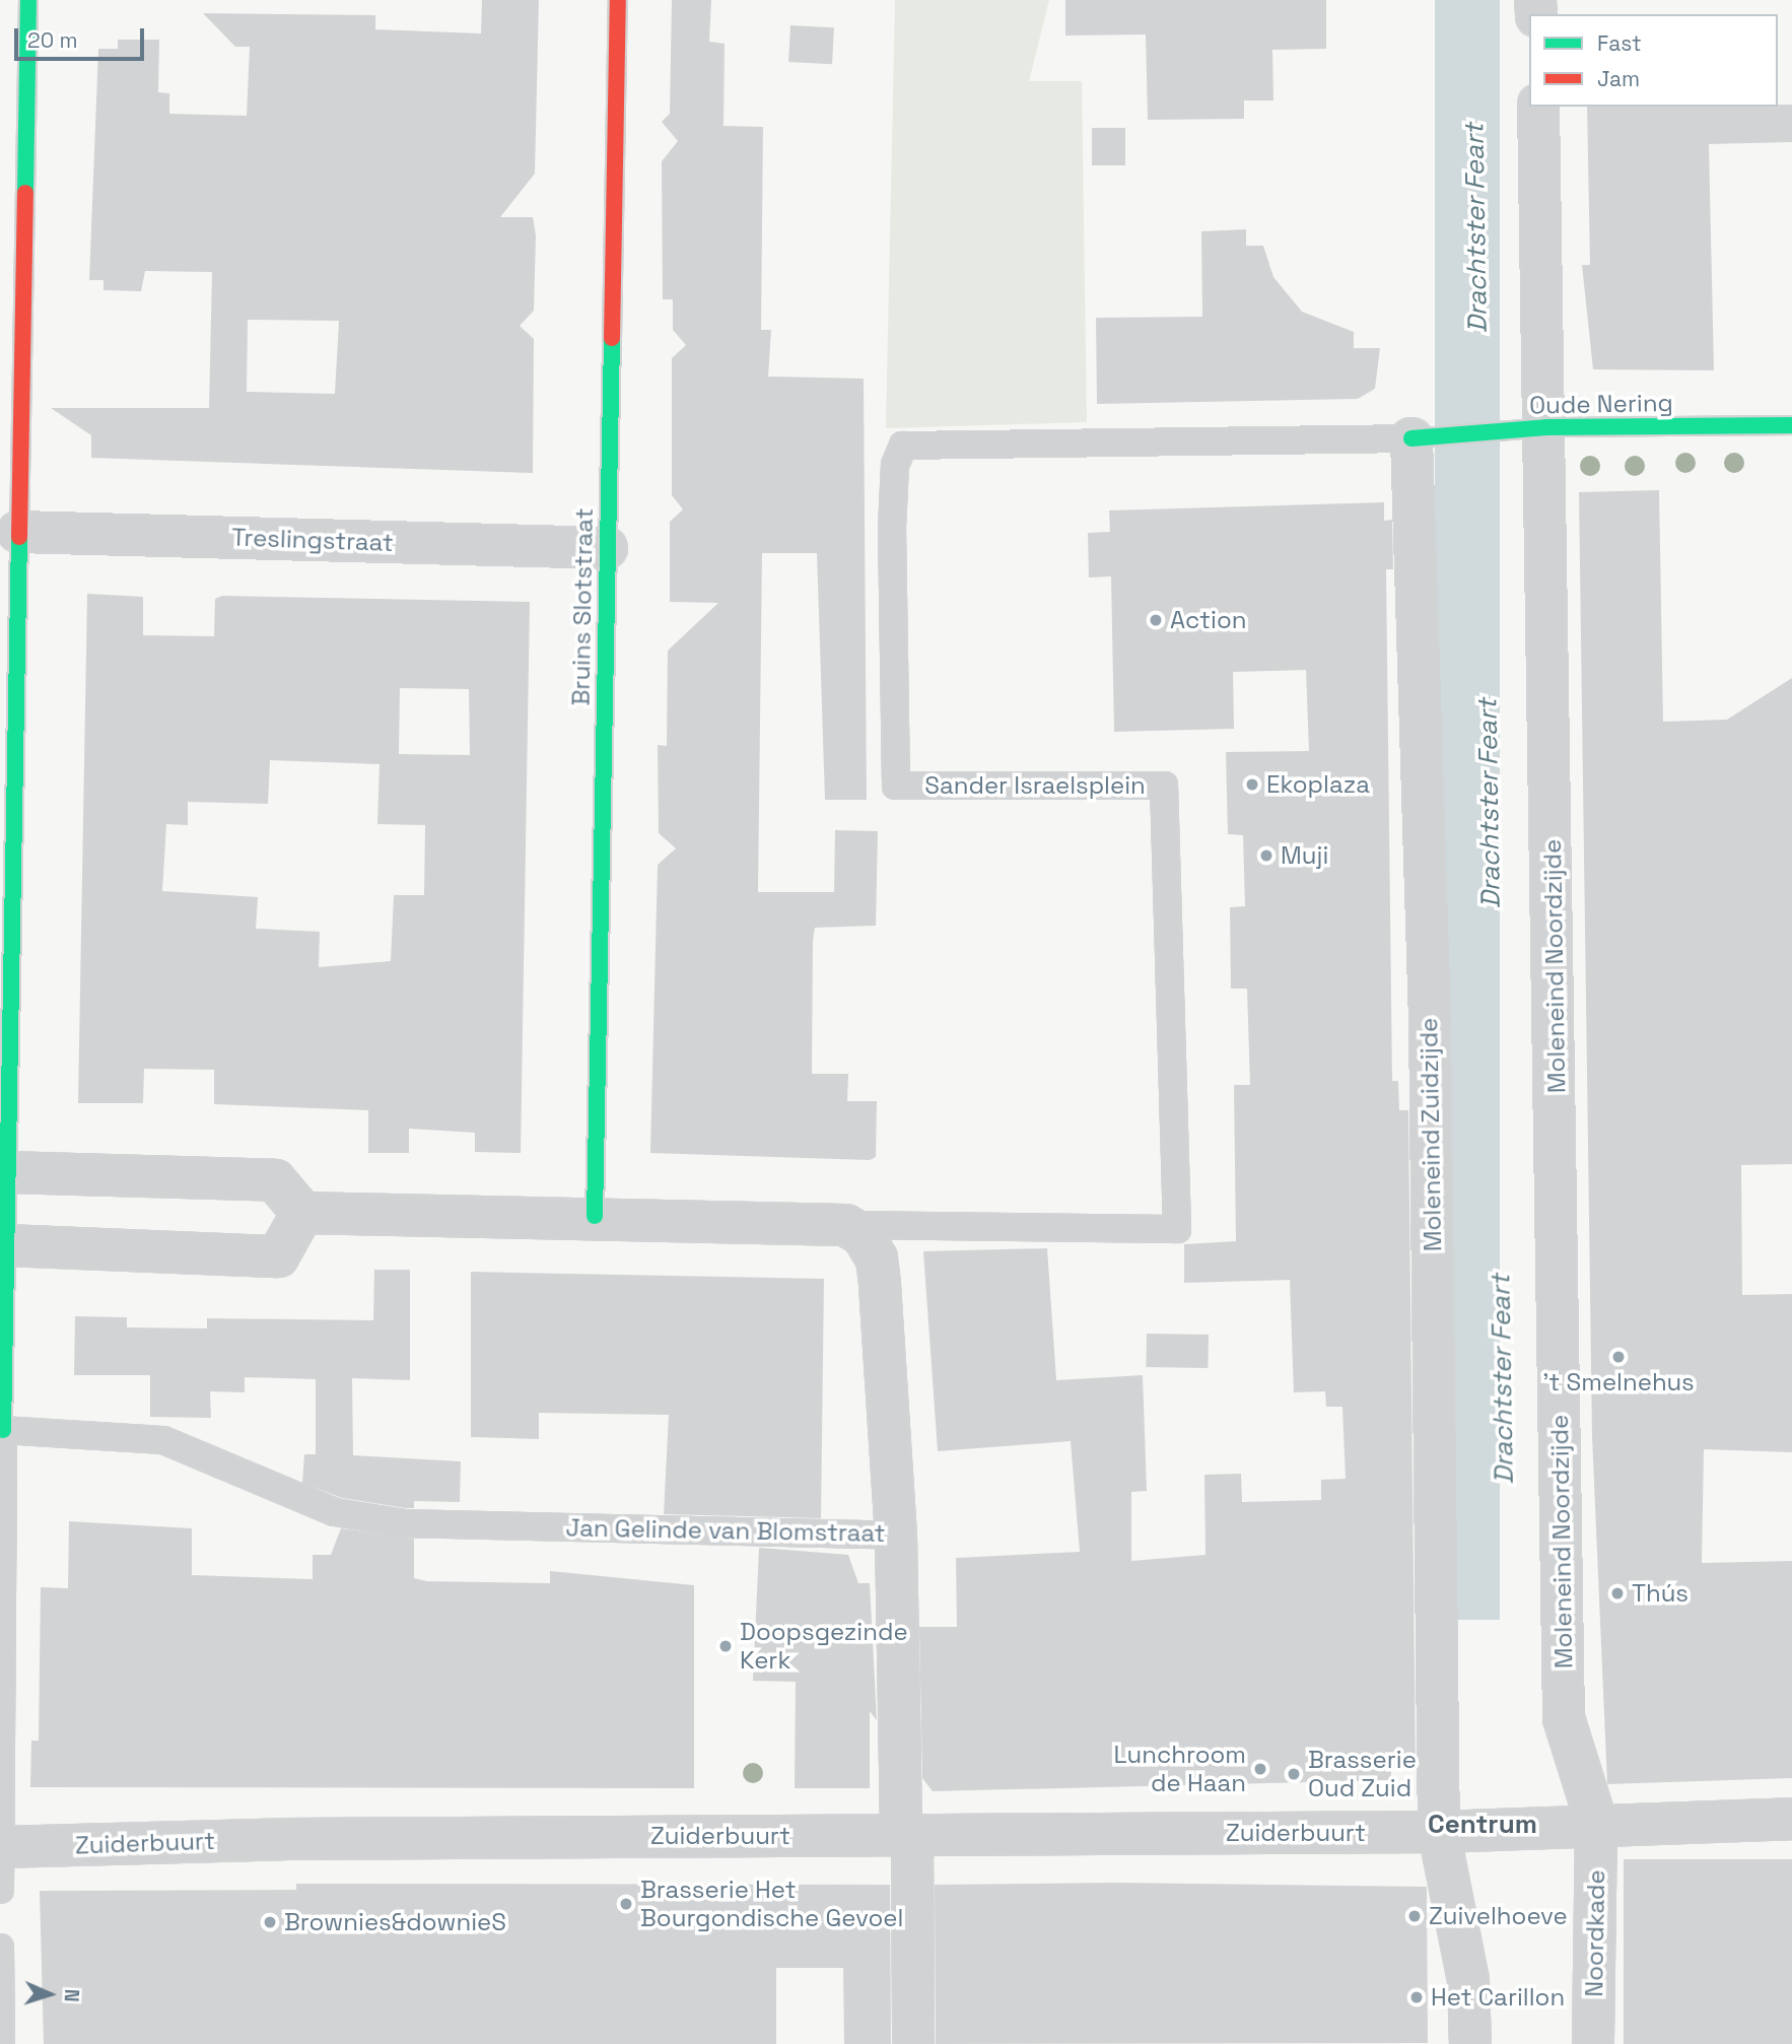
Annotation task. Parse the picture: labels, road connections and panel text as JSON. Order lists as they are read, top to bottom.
{
  "streets": {
    "street": [
      "Oude Nering",
      "Treslingstraat",
      "Bruins Slotstraat",
      "Moleneind Noordzijde",
      "Moleneind Zuidzijde",
      "Jan Gelinde van Blomstraat",
      "Zuiderbuurt",
      "Noordkade"
    ],
    "lane": ["Sander Israelsplein"]
  },
  "crossings": [
    ["Oude Nering", "Sander Israelsplein"],
    ["Oude Nering", "Moleneind Noordzijde"],
    ["Oude Nering", "Moleneind Zuidzijde"],
    ["Treslingstraat", "Bruins Slotstraat"],
    ["Sander Israelsplein", "Moleneind Zuidzijde"],
    ["Sander Israelsplein", "Jan Gelinde van Blomstraat"],
    ["Moleneind Noordzijde", "Zuiderbuurt"],
    ["Moleneind Noordzijde", "Noordkade"],
    ["Moleneind Zuidzijde", "Zuiderbuurt"],
    ["Zuiderbuurt", "Noordkade"]
  ],
  "districts": ["Centrum"],
  "water": ["Drachtster Feart"],
  "places": [
    "Action",
    "Ekoplaza",
    "Muji",
    "'t Smelnehus",
    "Thús",
    "Doopsgezinde Kerk",
    "Lunchroom de Haan",
    "Brasserie Oud Zuid",
    "Brasserie Het Bourgondische Gevoel",
    "Zuivelhoeve",
    "Brownies&downieS",
    "Het Carillon"
  ],
  "legend": ["Fast", "Jam"],
  "scale_bar": "20 m",
  "north": "right"
}
